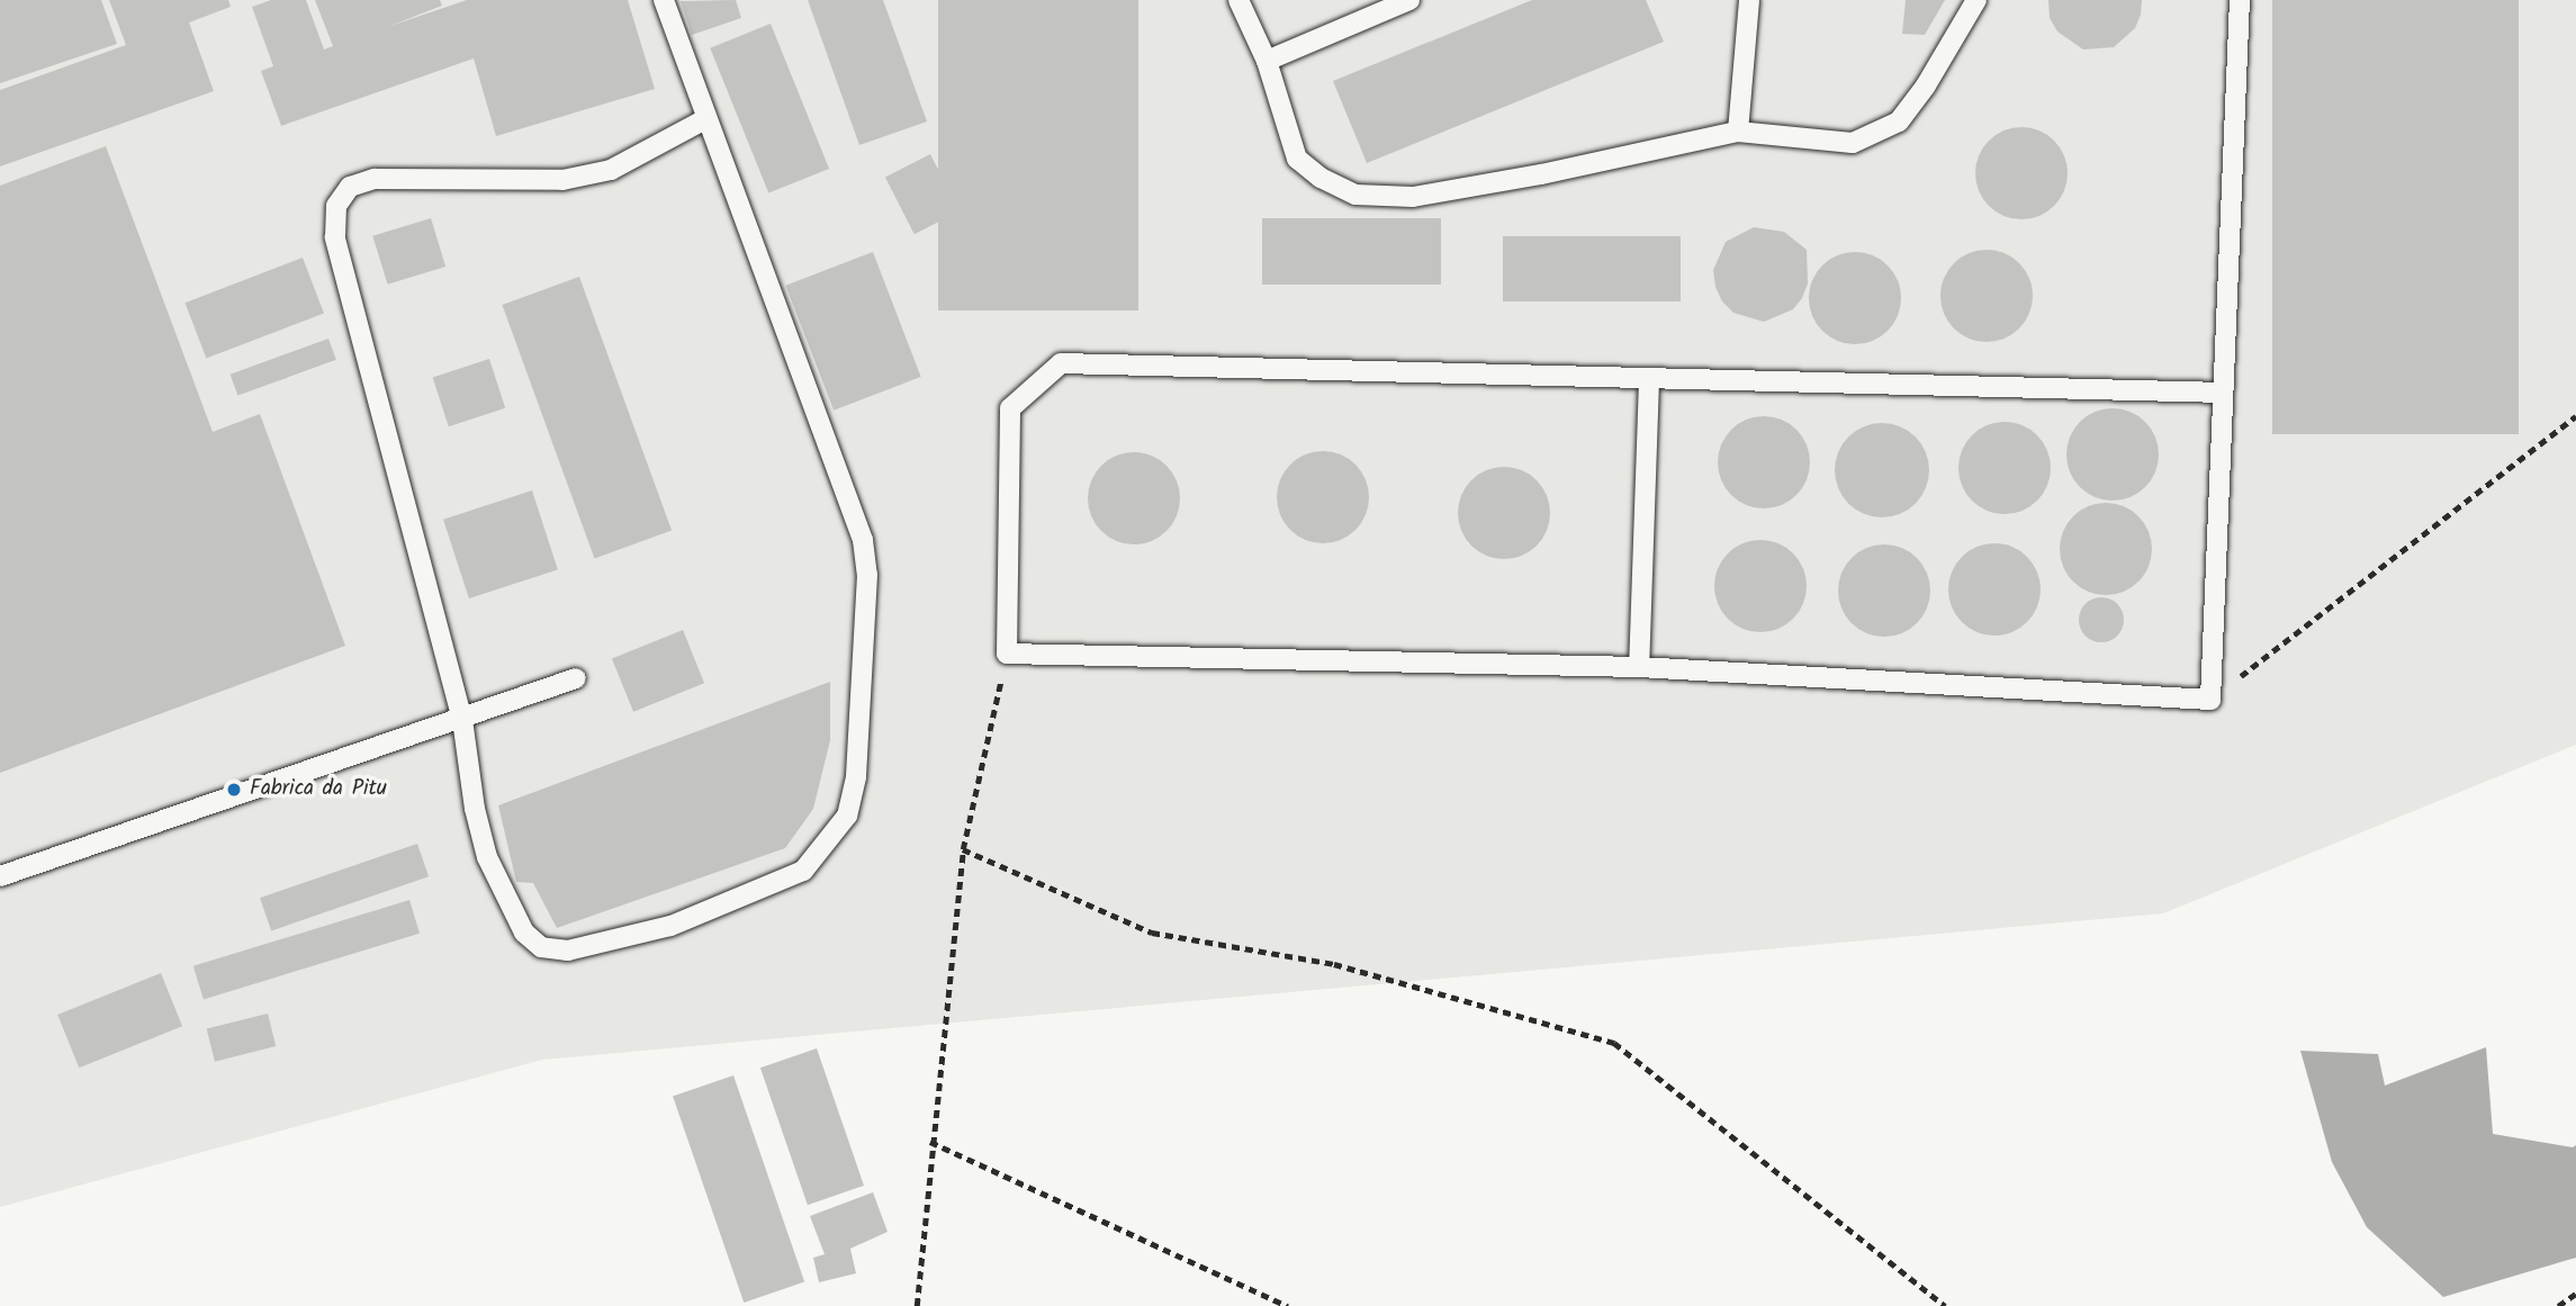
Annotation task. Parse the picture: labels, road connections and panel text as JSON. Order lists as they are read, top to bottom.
{
  "places": ["Fabrica da Pitu"]
}
